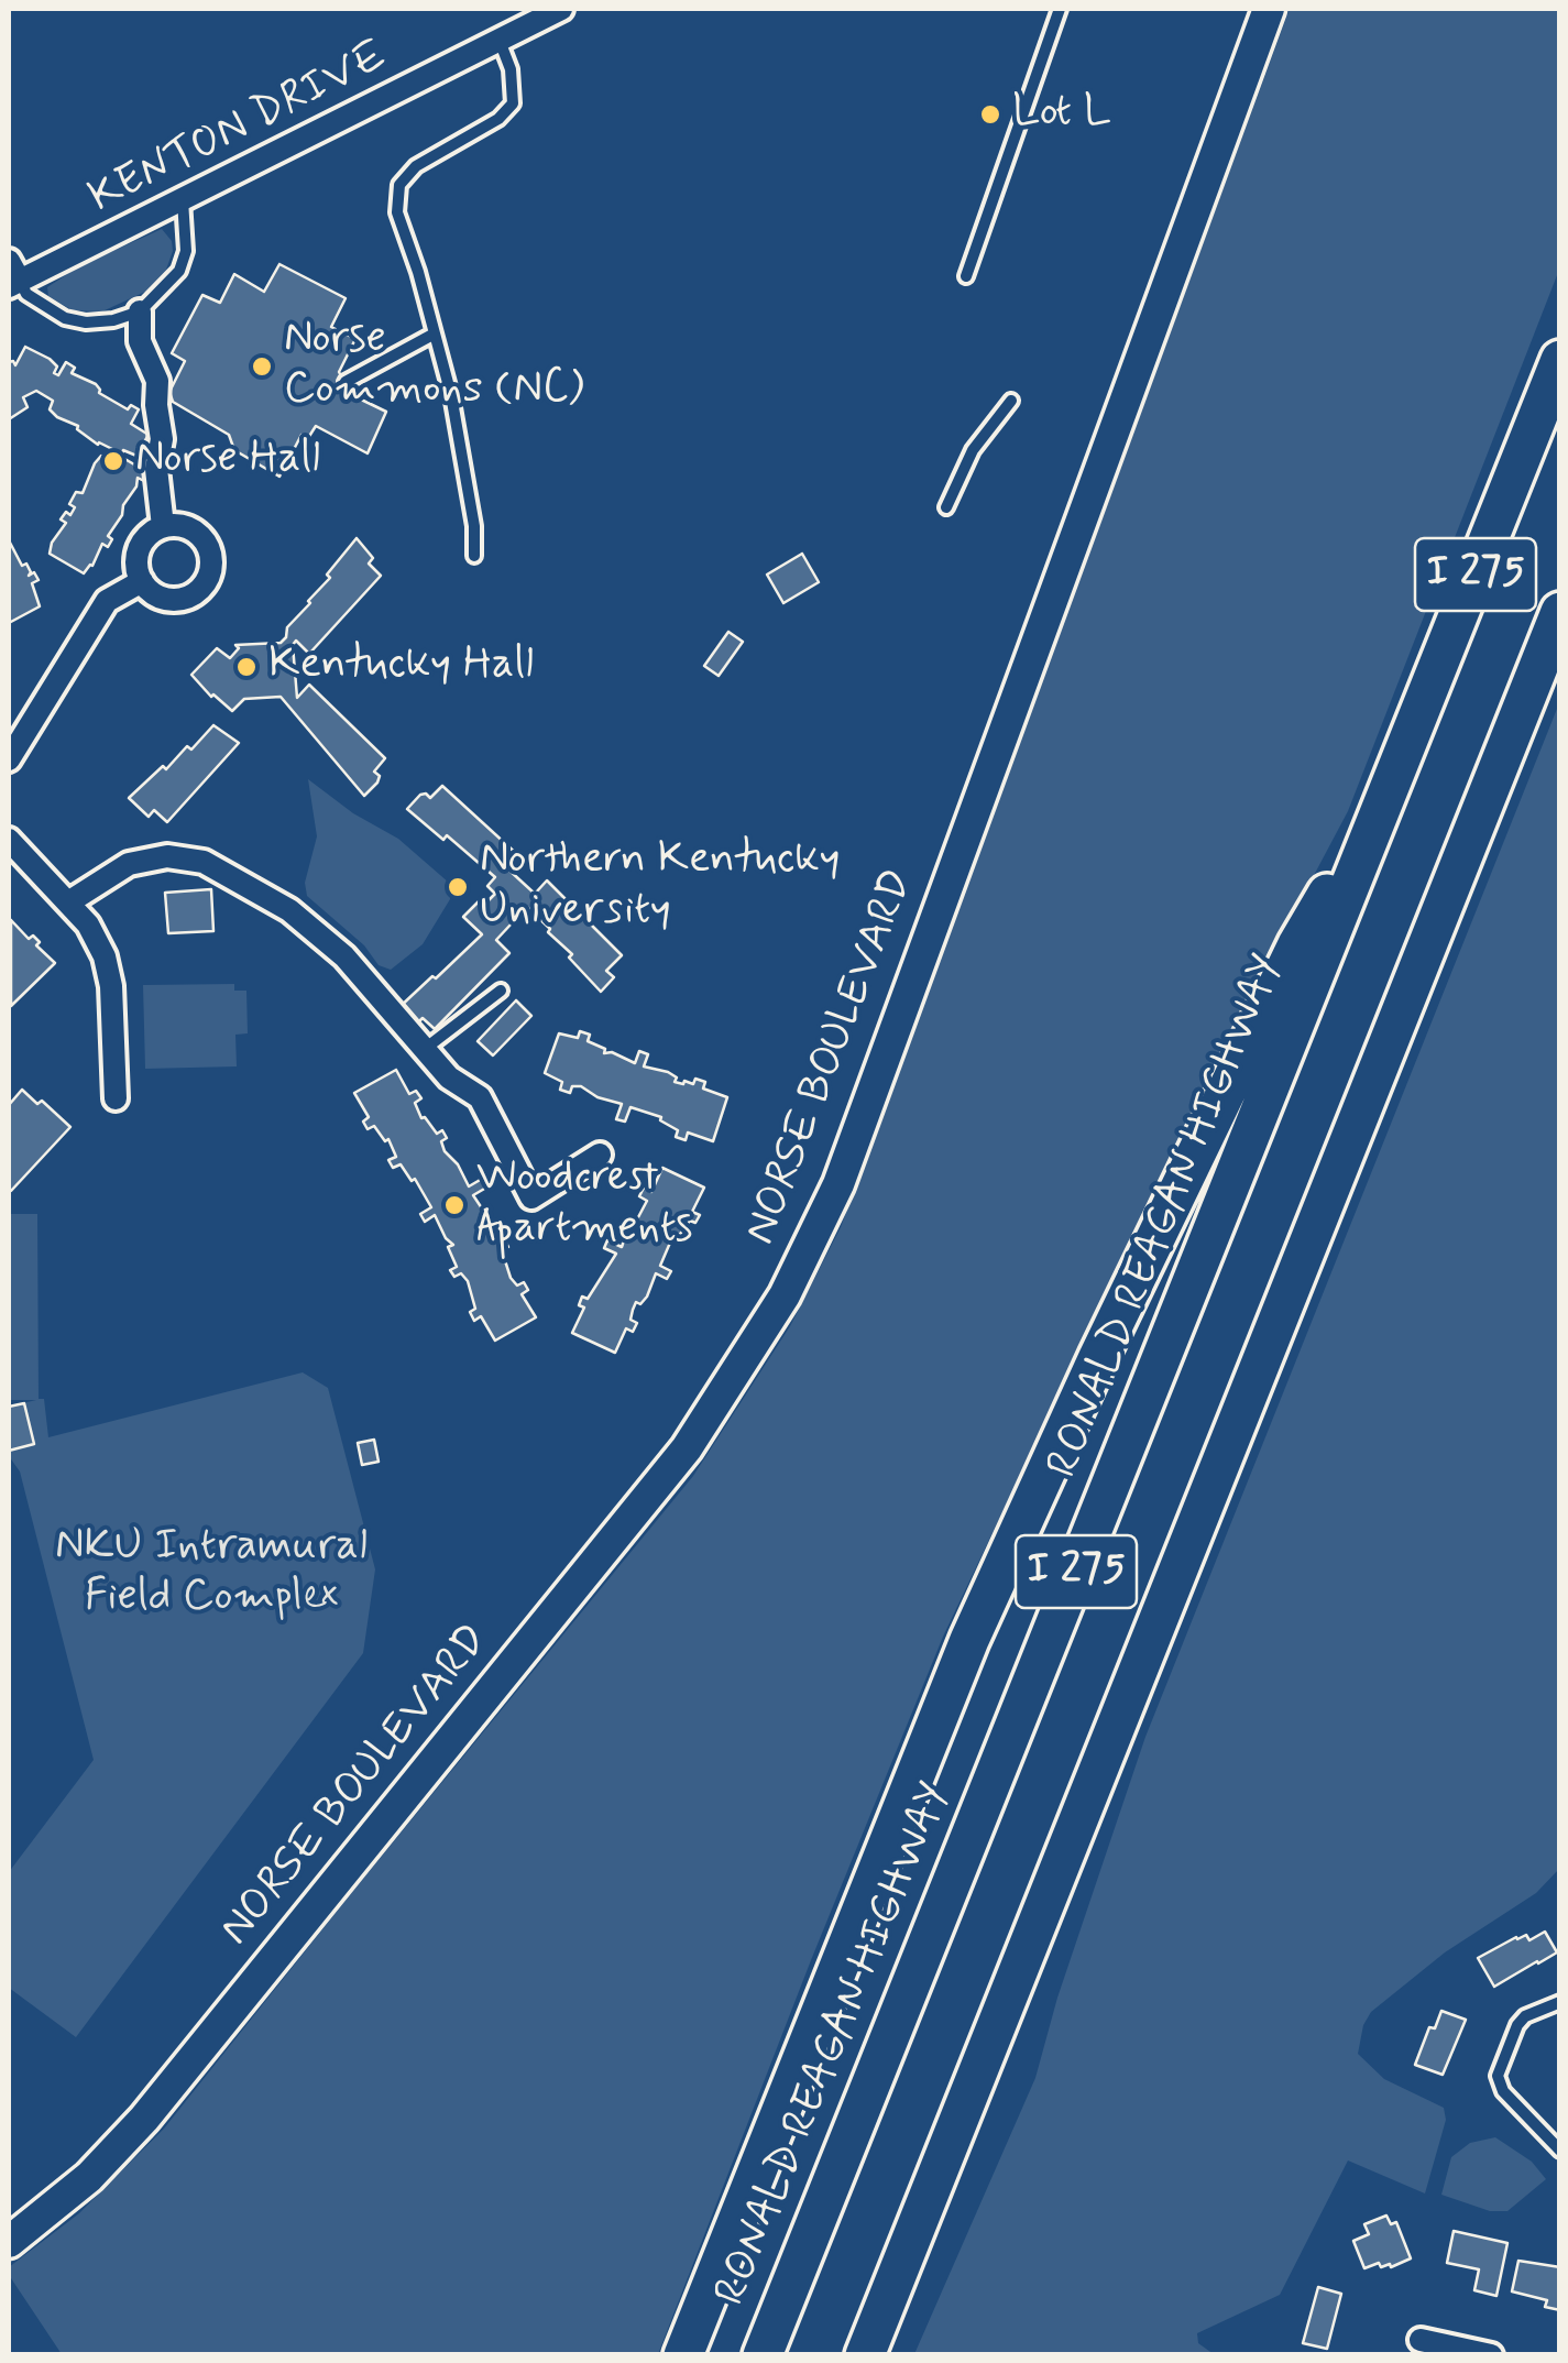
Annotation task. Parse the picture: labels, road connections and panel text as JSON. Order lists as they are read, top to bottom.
{
  "streets": {
    "highway": ["I 275", "RONALD REAGAN HIGHWAY"],
    "street": ["KENTON DRIVE", "NORSE BOULEVARD"]
  },
  "parks": ["NKU Intramural Field Complex"],
  "places": [
    "Lot L",
    "Norse Commons (NC)",
    "Norse Hall",
    "Kentucky Hall",
    "Northern Kentucky University",
    "Woodcrest Apartments"
  ]
}
